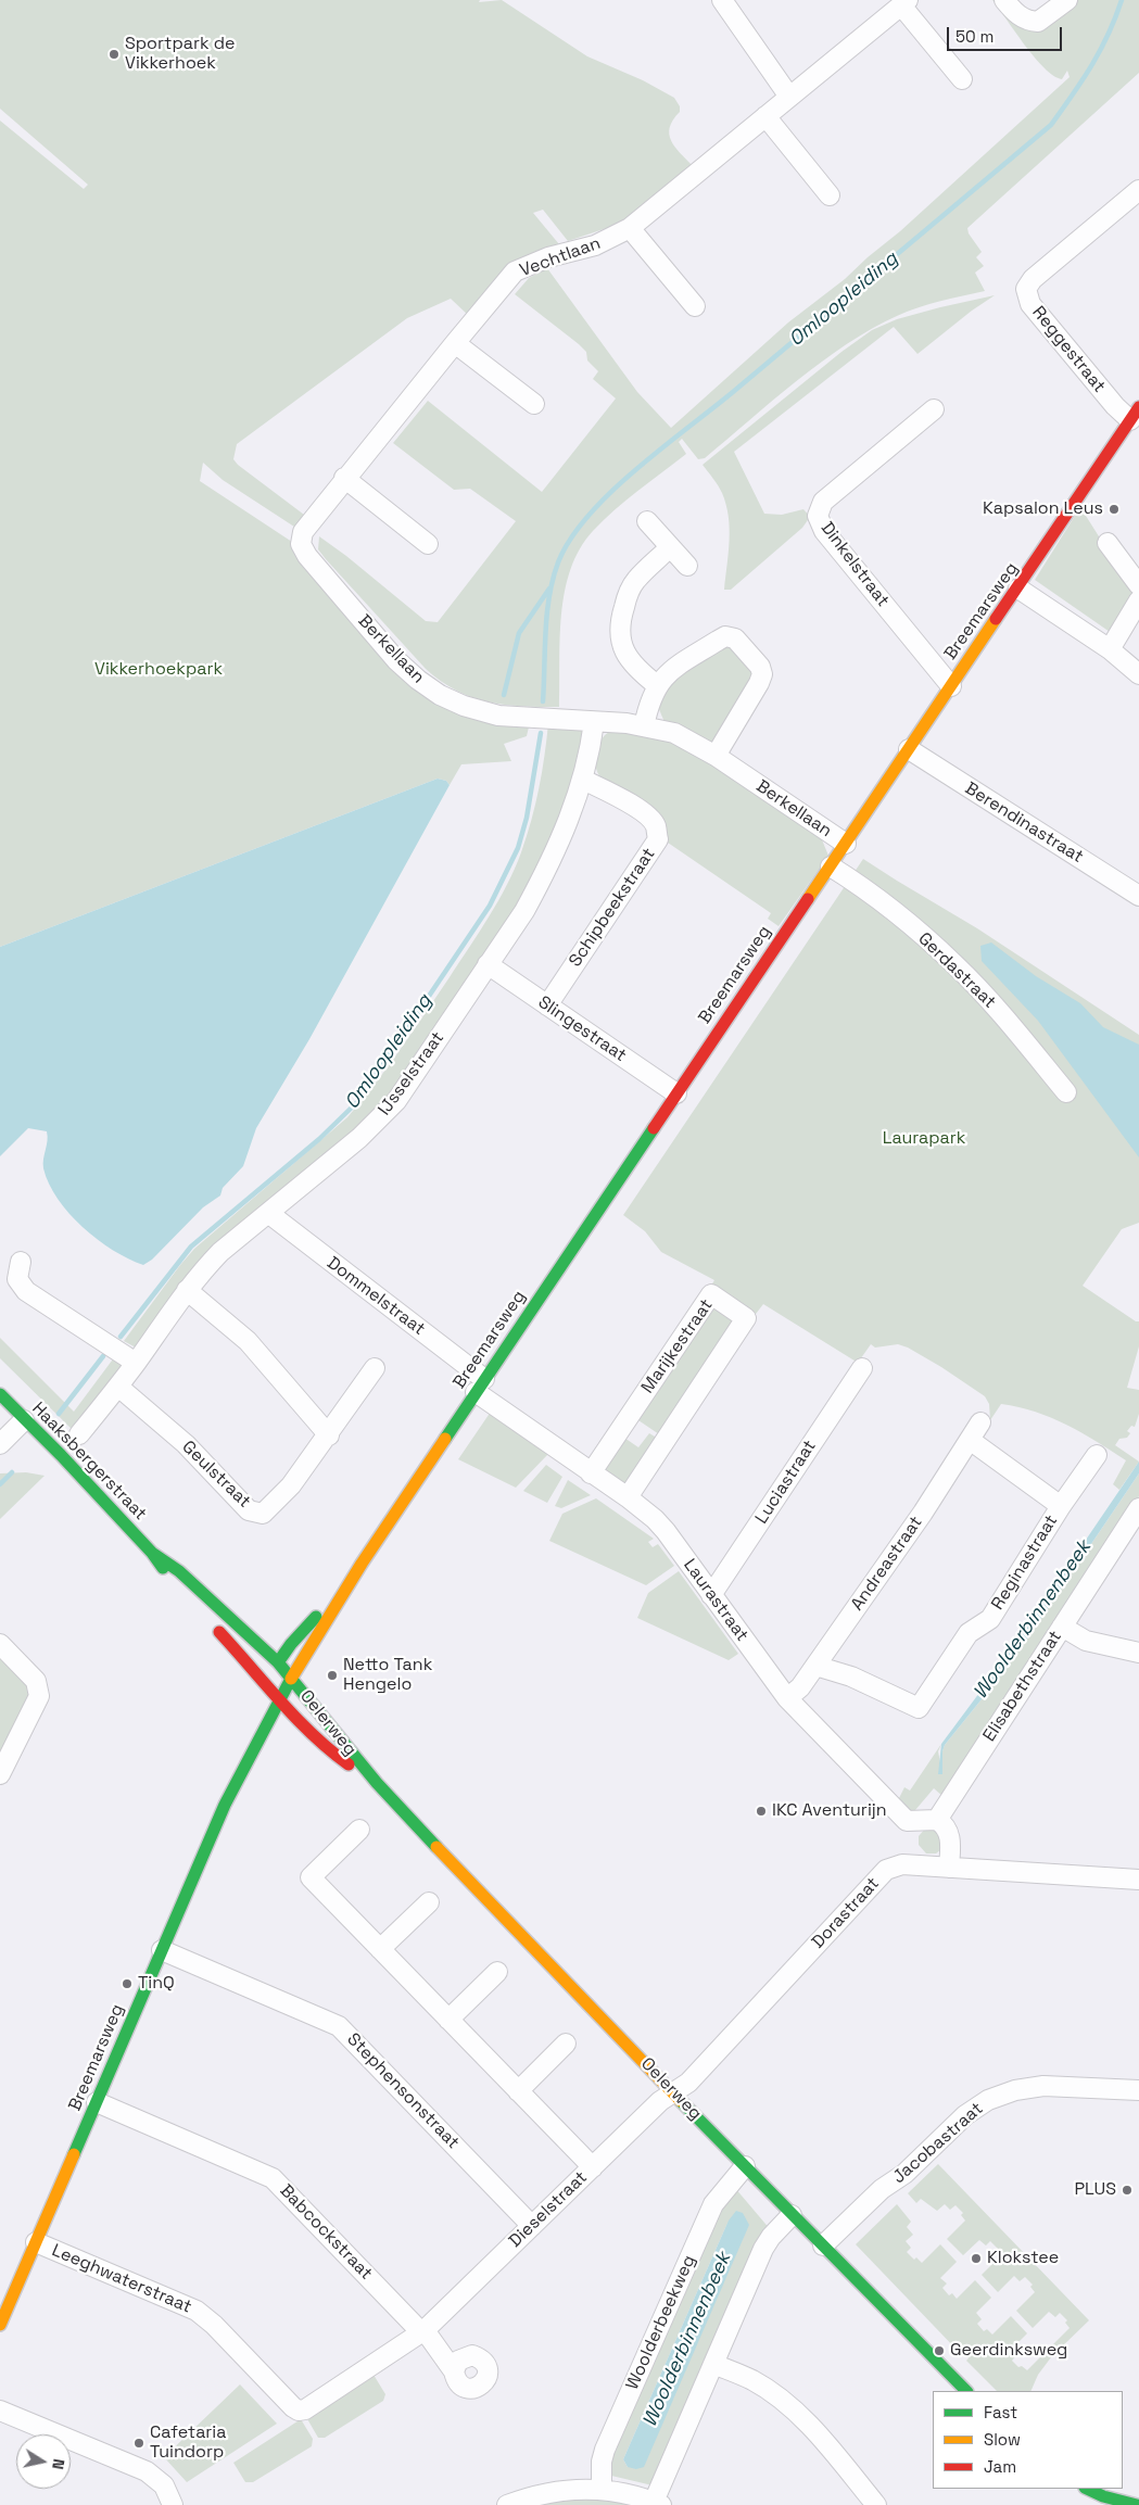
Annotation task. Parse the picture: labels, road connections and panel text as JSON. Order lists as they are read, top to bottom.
{
  "streets": {
    "main road": ["Breemarsweg", "Haaksbergerstraat", "Oelerweg"],
    "street": [
      "Vechtlaan",
      "Reggestraat",
      "Dinkelstraat",
      "Berkellaan",
      "Berendinastraat",
      "Schipbeekstraat",
      "Gerdastraat",
      "Slingestraat",
      "IJsselstraat",
      "Dommelstraat",
      "Marijkestraat",
      "Geulstraat",
      "Luciastraat",
      "Reginastraat",
      "Andreastraat",
      "Laurastraat",
      "Elisabethstraat",
      "Dorastraat",
      "Stephensonstraat",
      "Jacobastraat",
      "Dieselstraat",
      "Babcockstraat",
      "Leeghwaterstraat",
      "Woolderbeekweg"
    ]
  },
  "crossings": [
    ["Vechtlaan", "Berkellaan"],
    ["Reggestraat", "Breemarsweg"],
    ["Dinkelstraat", "Breemarsweg"],
    ["Breemarsweg", "Berkellaan"],
    ["Breemarsweg", "Berendinastraat"],
    ["Breemarsweg", "Gerdastraat"],
    ["Breemarsweg", "Slingestraat"],
    ["Breemarsweg", "Dommelstraat"],
    ["Breemarsweg", "Haaksbergerstraat"],
    ["Breemarsweg", "Laurastraat"],
    ["Breemarsweg", "Oelerweg"],
    ["Breemarsweg", "Stephensonstraat"],
    ["Breemarsweg", "Babcockstraat"],
    ["Breemarsweg", "Leeghwaterstraat"],
    ["Berkellaan", "IJsselstraat"],
    ["Schipbeekstraat", "Slingestraat"],
    ["Schipbeekstraat", "IJsselstraat"],
    ["Slingestraat", "IJsselstraat"],
    ["IJsselstraat", "Dommelstraat"],
    ["IJsselstraat", "Geulstraat"],
    ["Dommelstraat", "Laurastraat"],
    ["Marijkestraat", "Laurastraat"],
    ["Haaksbergerstraat", "Oelerweg"],
    ["Luciastraat", "Laurastraat"],
    ["Reginastraat", "Andreastraat"],
    ["Andreastraat", "Laurastraat"],
    ["Laurastraat", "Elisabethstraat"],
    ["Oelerweg", "Dorastraat"],
    ["Oelerweg", "Jacobastraat"],
    ["Oelerweg", "Dieselstraat"],
    ["Oelerweg", "Woolderbeekweg"],
    ["Dorastraat", "Dieselstraat"],
    ["Stephensonstraat", "Dieselstraat"],
    ["Dieselstraat", "Babcockstraat"],
    ["Dieselstraat", "Leeghwaterstraat"]
  ],
  "water": ["Omloopleiding", "Woolderbinnenbeek"],
  "parks": ["Vikkerhoekpark", "Laurapark"],
  "places": [
    "Sportpark de Vikkerhoek",
    "Kapsalon Leus",
    "Netto Tank Hengelo",
    "IKC Aventurijn",
    "TinQ",
    "PLUS",
    "Klokstee",
    "Geerdinksweg",
    "Cafetaria Tuindorp"
  ],
  "legend": ["Fast", "Slow", "Jam"],
  "scale_bar": "50 m",
  "north": "right"
}
